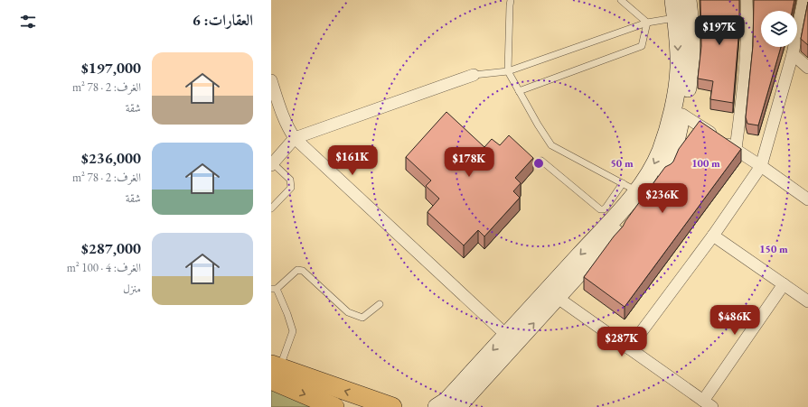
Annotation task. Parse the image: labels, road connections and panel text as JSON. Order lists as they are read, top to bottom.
{
  "page": {
    "heading": "العقارات: 6",
    "price": [
      "$197K",
      "$161K",
      "$178K",
      "$236K",
      "$486K",
      "$287K"
    ],
    "list": [
      {
        "name": "$197,000",
        "note": "الغرف: 2 · 78 m² · شقة"
      },
      {
        "name": "$236,000",
        "note": "الغرف: 2 · 78 m² · شقة"
      },
      {
        "name": "$287,000",
        "note": "الغرف: 4 · 100 m² · منزل"
      }
    ]
  },
  "rings": ["50 m", "100 m", "150 m"]
}
